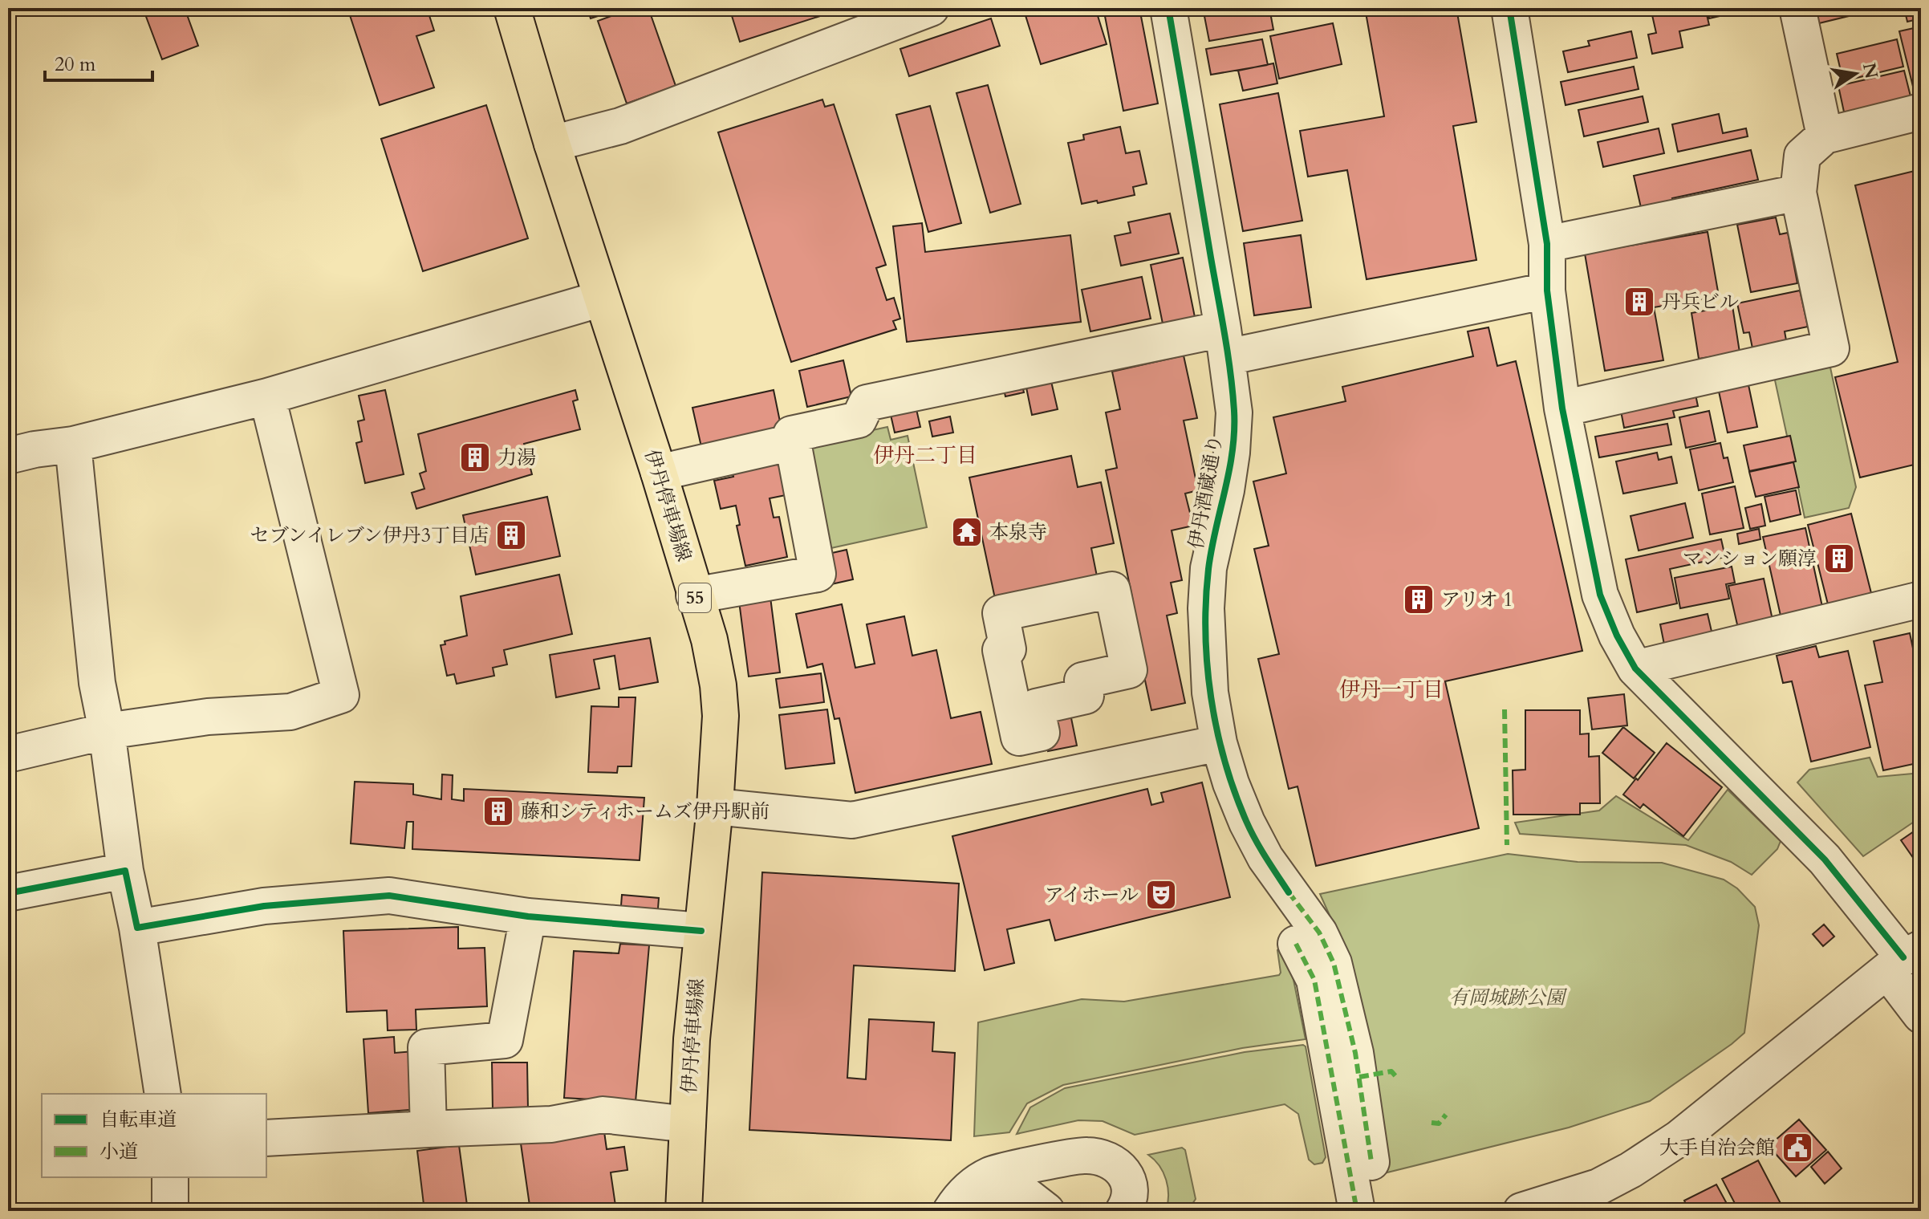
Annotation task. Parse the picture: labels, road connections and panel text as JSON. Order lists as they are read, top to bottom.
{
  "streets": {
    "main road": ["伊丹停車場線", "55"],
    "street": ["伊丹酒蔵通り"]
  },
  "districts": ["伊丹二丁目", "伊丹一丁目"],
  "parks": ["有岡城跡公園"],
  "places": {
    "building": [
      "丹兵ビル",
      "力湯",
      "セブンイレブン伊丹3丁目店",
      "マンション願淳",
      "アリオ 1",
      "藤和シティホームズ伊丹駅前"
    ],
    "temple": ["本泉寺"],
    "theatre": ["アイホール"],
    "public building": ["大手自治会館"]
  },
  "legend": ["自転車道", "小道"],
  "scale_bar": "20 m",
  "north": "right"
}
